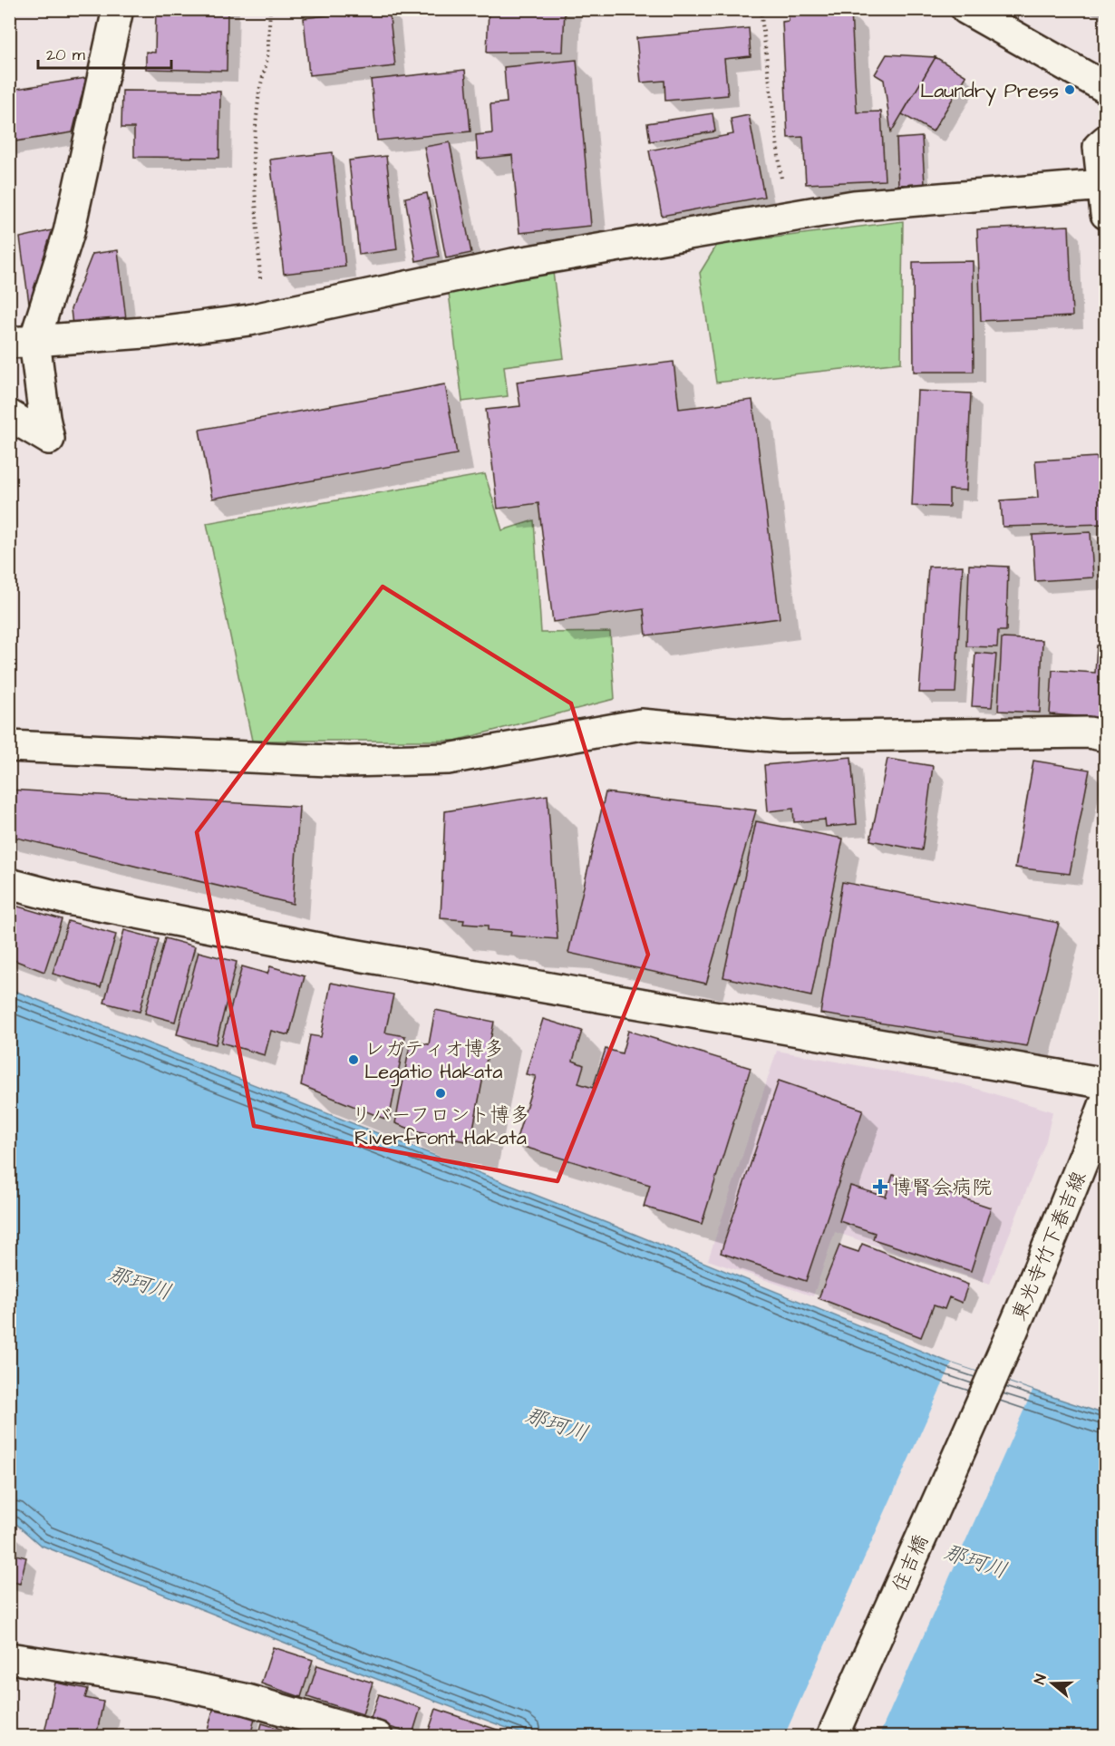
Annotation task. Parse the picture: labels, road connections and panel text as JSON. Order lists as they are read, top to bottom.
{
  "streets": {
    "street": ["東光寺竹下春吉線", "住吉橋"]
  },
  "crossings": [
    ["東光寺竹下春吉線", "住吉橋"]
  ],
  "water": ["那珂川"],
  "places": {
    "other": ["Laundry Press", "レガティオ博多 Legatio Hakata", "リバーフロント博多 Riverfront Hakata"],
    "health": ["博腎会病院"]
  },
  "scale_bar": "20 m",
  "north": "left"
}
